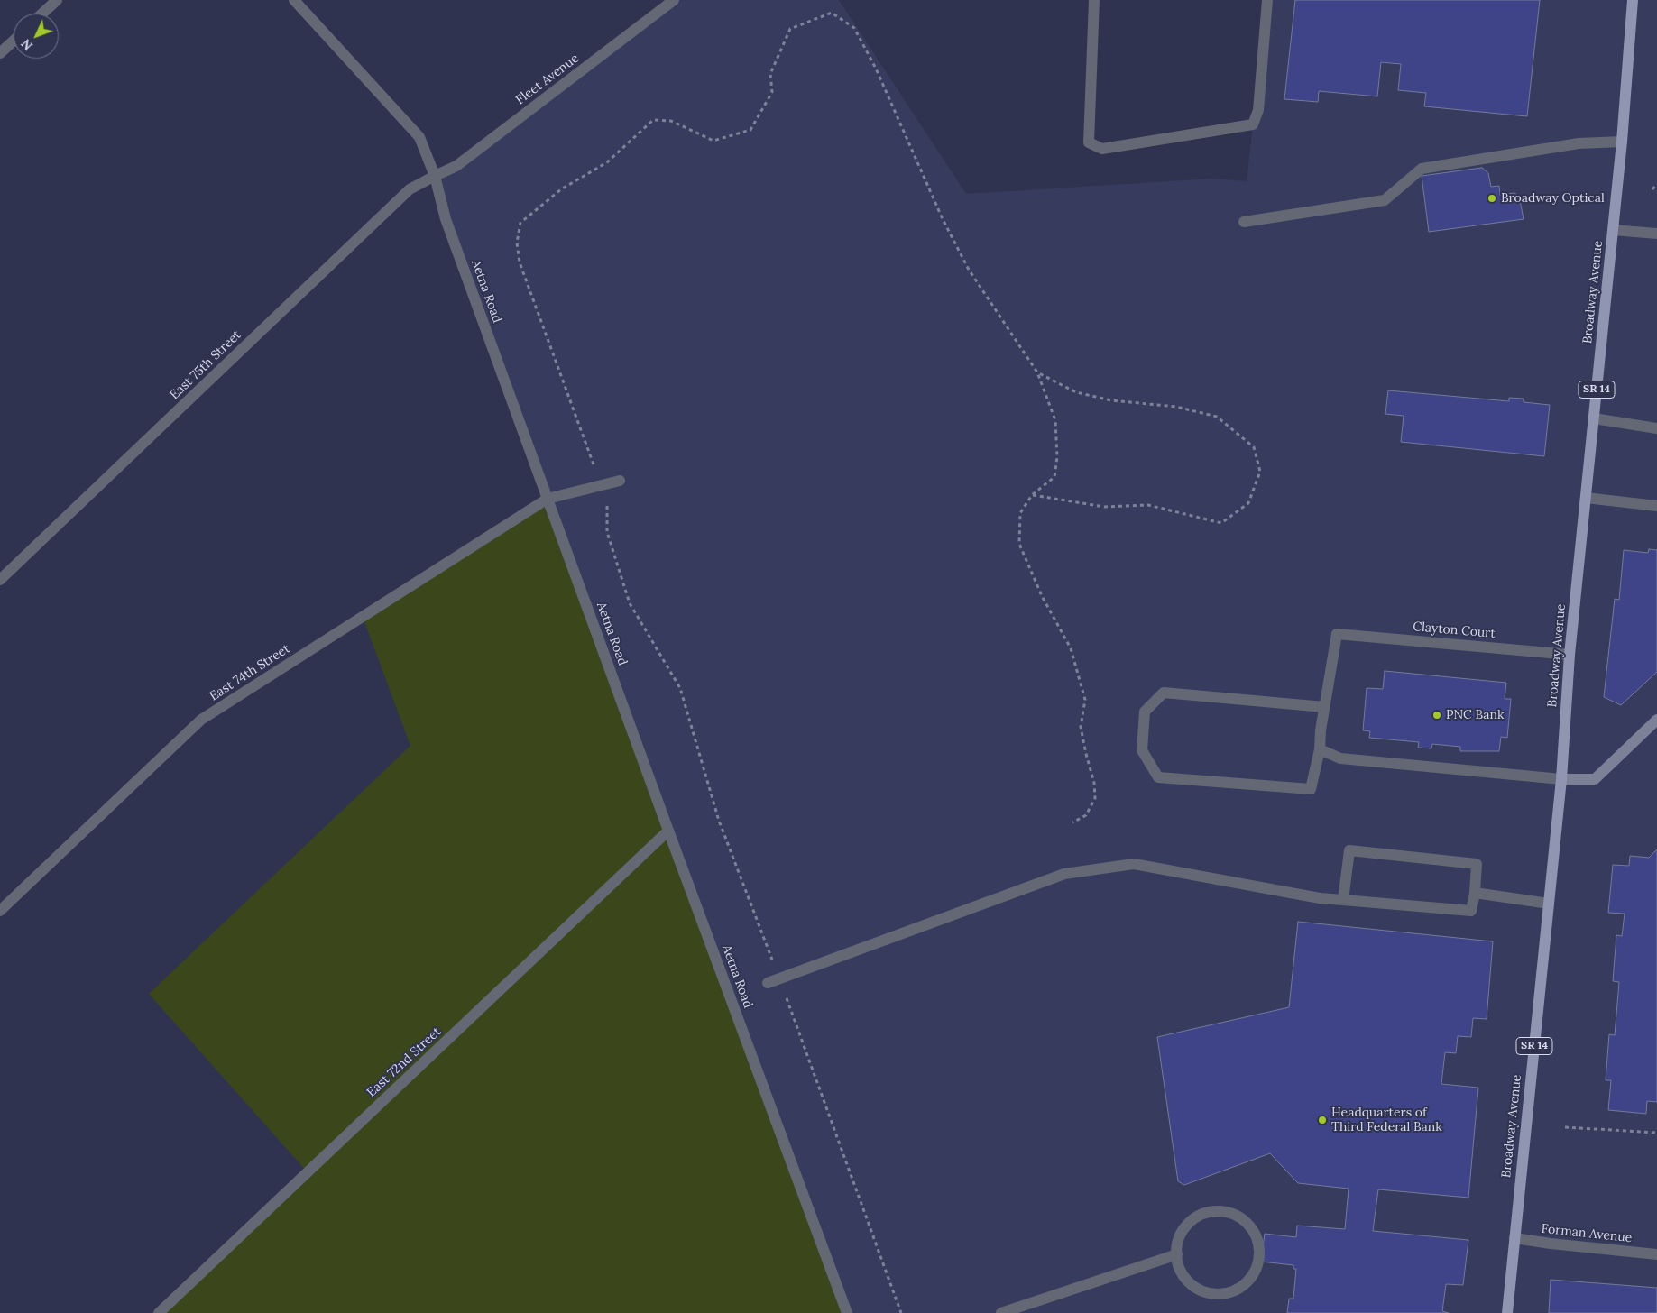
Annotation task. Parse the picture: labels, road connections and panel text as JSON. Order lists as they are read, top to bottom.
{
  "streets": {
    "main road": ["Broadway Avenue", "SR 14"],
    "street": [
      "Fleet Avenue",
      "Aetna Road",
      "East 75th Street",
      "Clayton Court",
      "East 74th Street",
      "East 72nd Street",
      "Forman Avenue"
    ]
  },
  "crossings": [
    ["Fleet Avenue", "Aetna Road"],
    ["Fleet Avenue", "East 75th Street"],
    ["Aetna Road", "East 75th Street"],
    ["Aetna Road", "East 74th Street"],
    ["Aetna Road", "East 72nd Street"],
    ["Broadway Avenue", "Clayton Court"],
    ["Broadway Avenue", "Forman Avenue"]
  ],
  "places": ["Broadway Optical", "PNC Bank", "Headquarters of Third Federal Bank"],
  "north": "bottom left"
}
